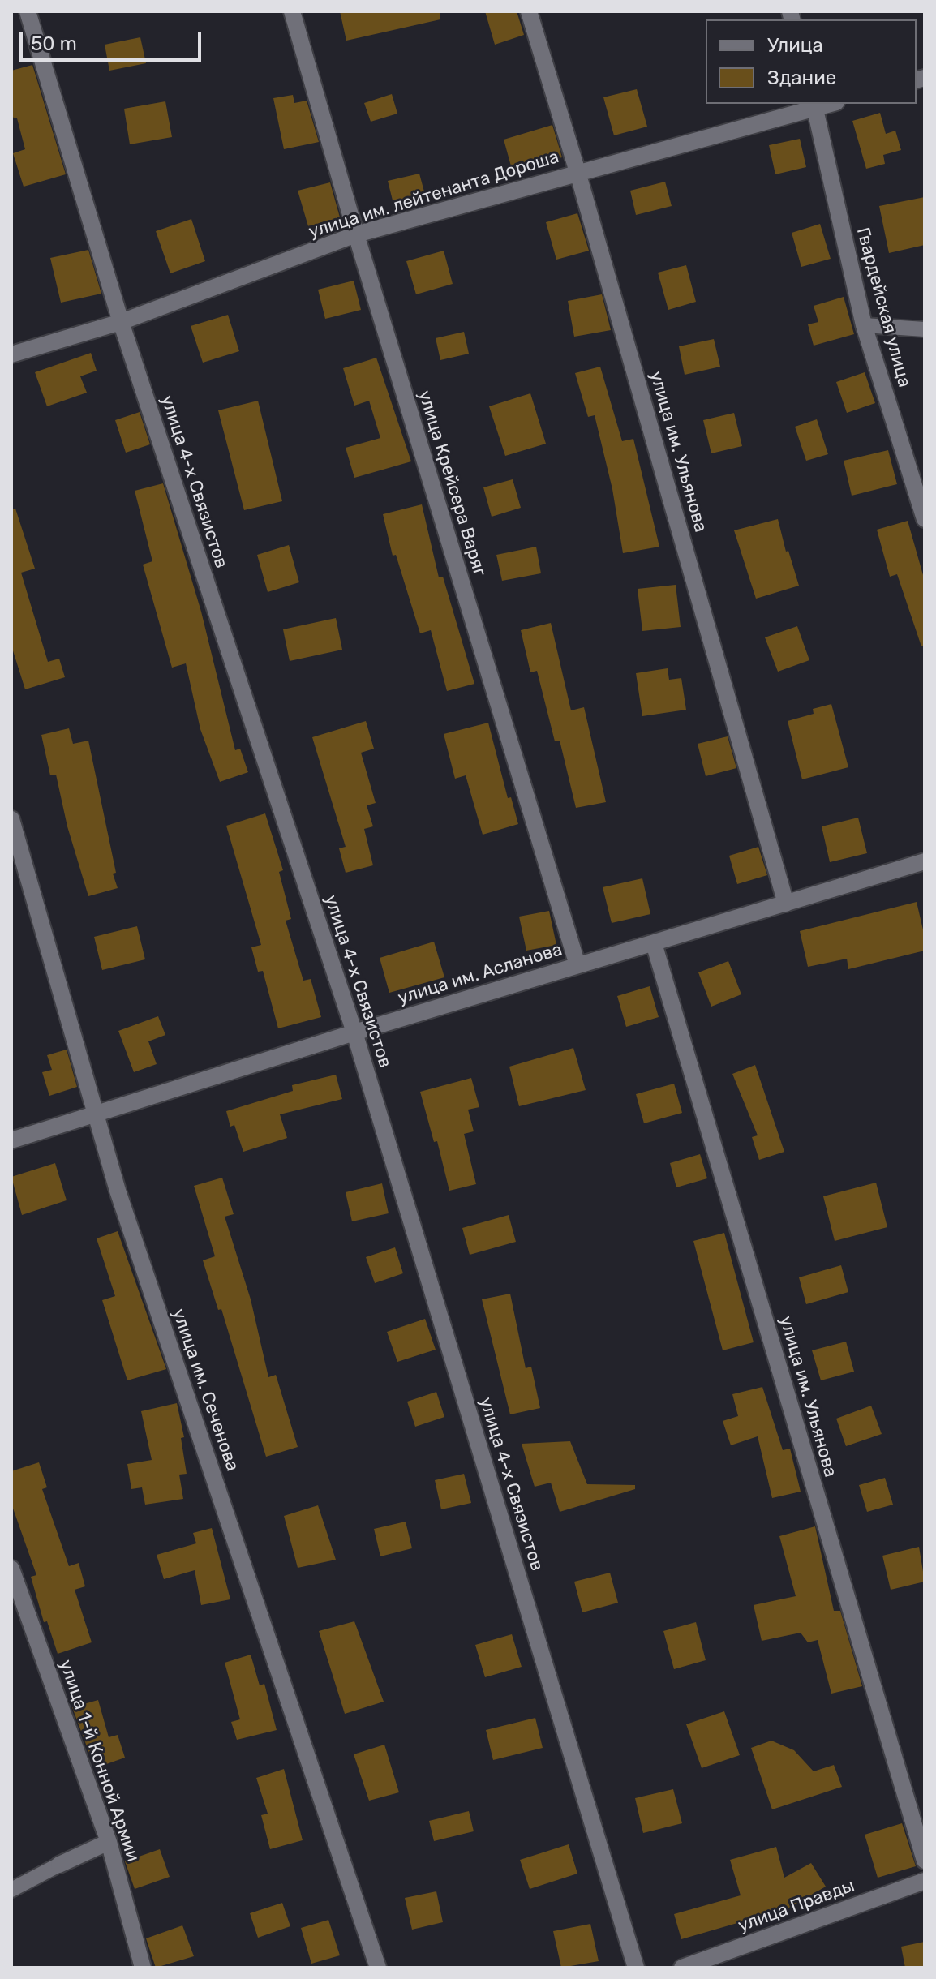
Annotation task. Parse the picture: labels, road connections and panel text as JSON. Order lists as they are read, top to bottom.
{
  "streets": {
    "street": [
      "улица им. лейтенанта Дороша",
      "Гвардейская улица",
      "улица им. Ульянова",
      "улица 4-х Связистов",
      "улица Крейсера Варяг",
      "улица им. Асланова",
      "улица им. Сеченова",
      "улица 1-й Конной Армии",
      "улица Правды"
    ]
  },
  "crossings": [
    ["улица им. лейтенанта Дороша", "Гвардейская улица"],
    ["улица им. лейтенанта Дороша", "улица им. Ульянова"],
    ["улица им. лейтенанта Дороша", "улица 4-х Связистов"],
    ["улица им. лейтенанта Дороша", "улица Крейсера Варяг"],
    ["улица им. Ульянова", "улица им. Асланова"],
    ["улица 4-х Связистов", "улица им. Асланова"],
    ["улица Крейсера Варяг", "улица им. Асланова"],
    ["улица им. Асланова", "улица им. Сеченова"]
  ],
  "legend": ["Улица", "Здание"],
  "scale_bar": "50 m"
}
